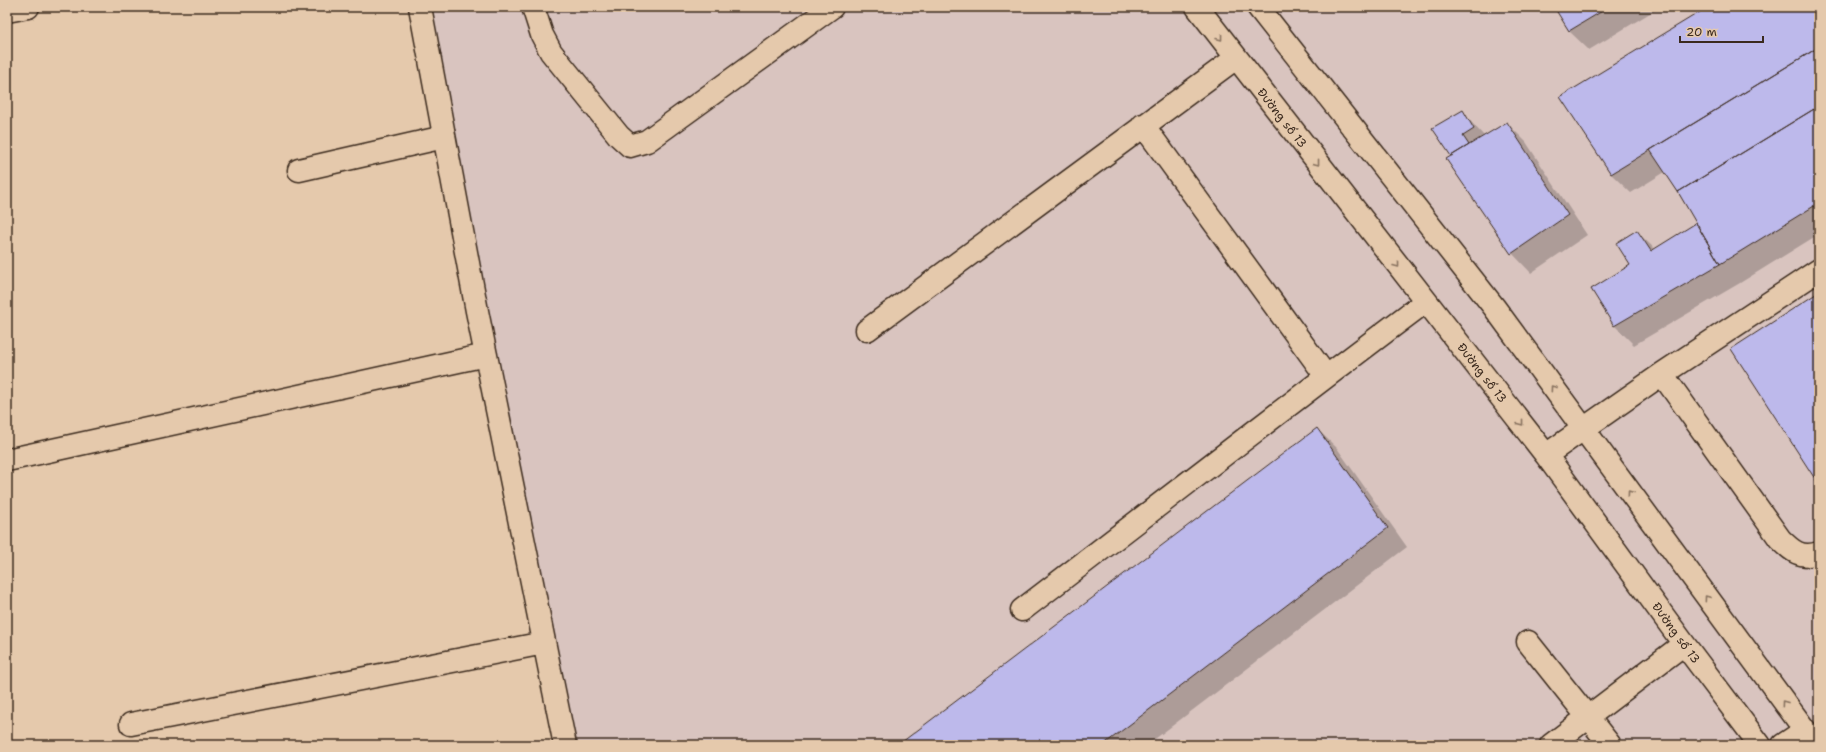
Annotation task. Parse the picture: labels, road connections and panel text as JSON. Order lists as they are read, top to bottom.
{
  "streets": {
    "street": ["Đường số 13"]
  },
  "scale_bar": "20 m"
}
